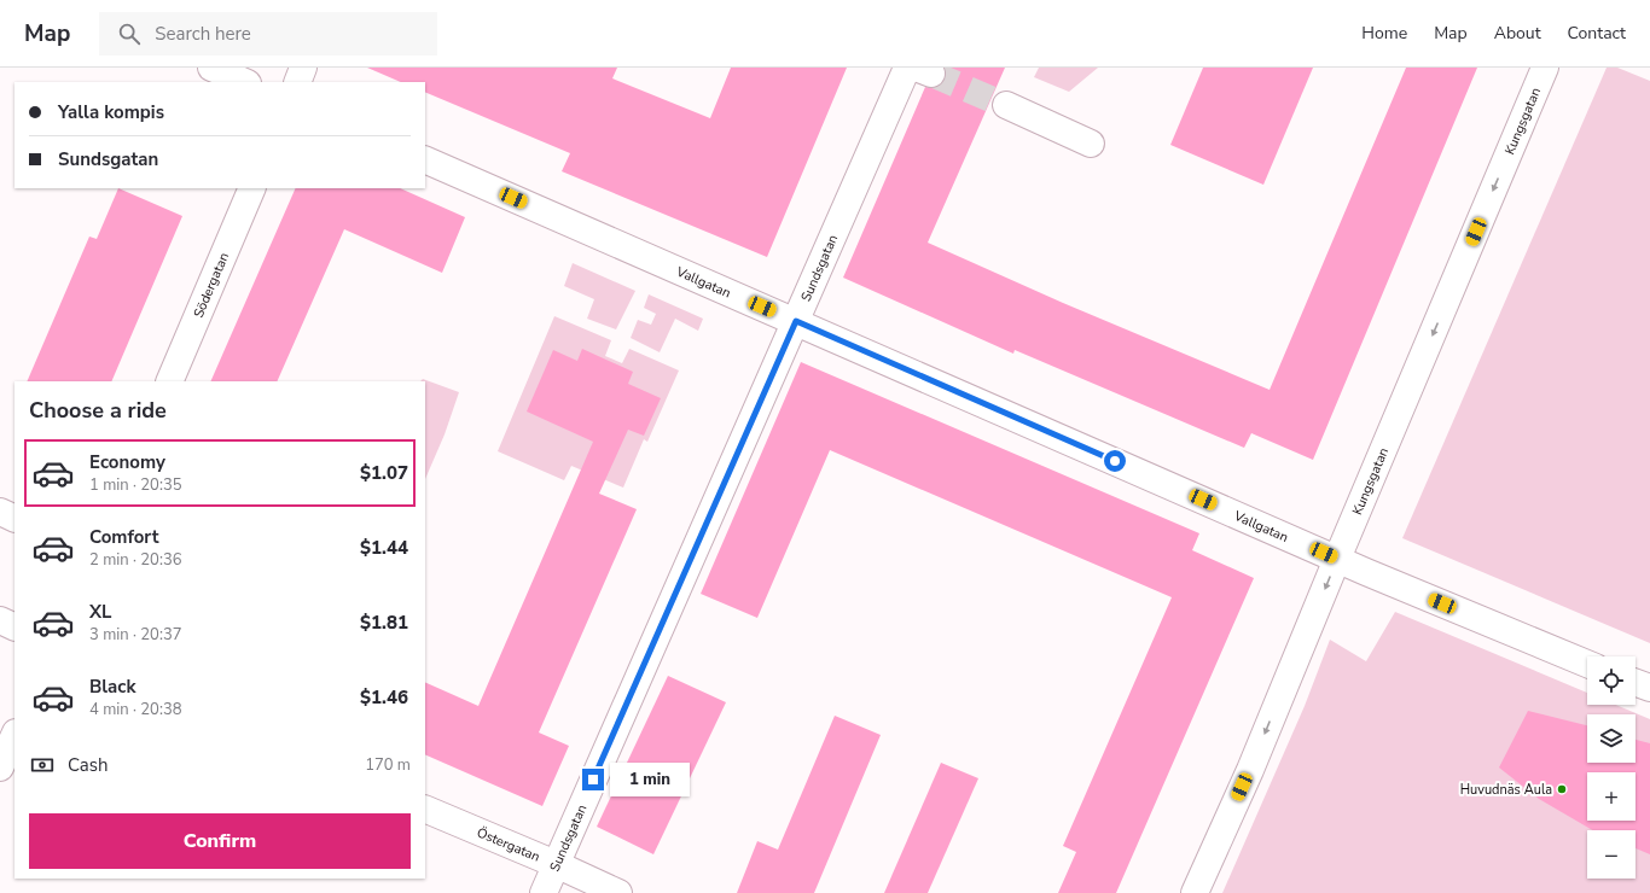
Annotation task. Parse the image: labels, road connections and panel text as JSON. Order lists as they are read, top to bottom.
{
  "streets": {
    "street": [
      "Kungsgatan",
      "Sundsgatan",
      "Vallgatan",
      "Södergatan",
      "Östergatan"
    ]
  },
  "crossings": [
    ["Kungsgatan", "Vallgatan"],
    ["Sundsgatan", "Vallgatan"],
    ["Sundsgatan", "Östergatan"]
  ],
  "one_way": ["Kungsgatan"],
  "places": ["Huvudnäs Aula"],
  "page": {
    "header": "Map",
    "search": "Search here",
    "nav": [
      "Home",
      "Map",
      "About",
      "Contact"
    ],
    "banner": ["Yalla kompis", "Sundsgatan"],
    "heading": "Choose a ride",
    "list": [
      {
        "name": "Economy",
        "note": "1 min · 20:35",
        "value": "$1.07"
      },
      {
        "name": "Comfort",
        "note": "2 min · 20:36",
        "value": "$1.44"
      },
      {
        "name": "XL",
        "note": "3 min · 20:37",
        "value": "$1.81"
      },
      {
        "name": "Black",
        "note": "4 min · 20:38",
        "value": "$1.46"
      }
    ],
    "map_buttons": ["+", "−"],
    "pay": ["Cash", "170 m"],
    "bubble": "1 min",
    "buttons": "Confirm"
  }
}
